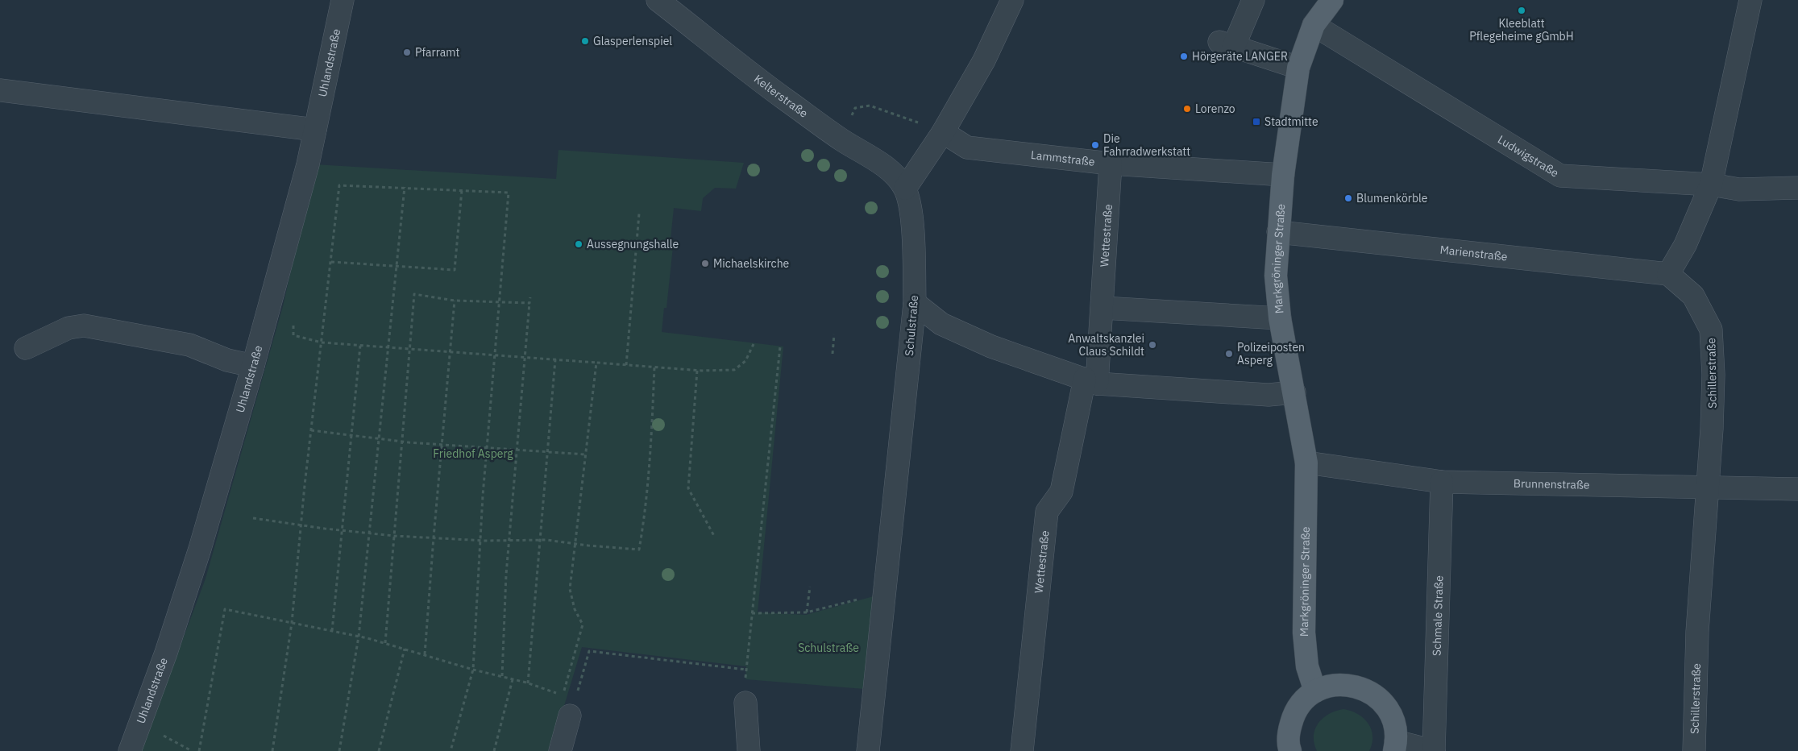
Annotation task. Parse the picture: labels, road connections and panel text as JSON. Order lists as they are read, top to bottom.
{
  "streets": {
    "main road": ["Markgröninger Straße"],
    "street": [
      "Uhlandstraße",
      "Kelterstraße",
      "Ludwigstraße",
      "Lammstraße",
      "Wettestraße",
      "Marienstraße",
      "Schulstraße",
      "Schillerstraße",
      "Brunnenstraße",
      "Schmale Straße"
    ]
  },
  "crossings": [
    ["Kelterstraße", "Schulstraße"],
    ["Ludwigstraße", "Markgröninger Straße"],
    ["Lammstraße", "Wettestraße"],
    ["Lammstraße", "Markgröninger Straße"],
    ["Marienstraße", "Markgröninger Straße"],
    ["Marienstraße", "Schillerstraße"],
    ["Markgröninger Straße", "Brunnenstraße"],
    ["Schillerstraße", "Brunnenstraße"],
    ["Brunnenstraße", "Schmale Straße"]
  ],
  "parks": ["Friedhof Asperg", "Schulstraße"],
  "places": {
    "other": [
      "Kleeblatt Pflegeheime gGmbH",
      "Glasperlenspiel",
      "Pfarramt",
      "Hörgeräte LANGER",
      "Lorenzo",
      "Die Fahrradwerkstatt",
      "Blumenkörble",
      "Aussegnungshalle",
      "Michaelskirche",
      "Anwaltskanzlei Claus Schildt",
      "Polizeiposten Asperg"
    ],
    "transit": ["Stadtmitte"]
  }
}
